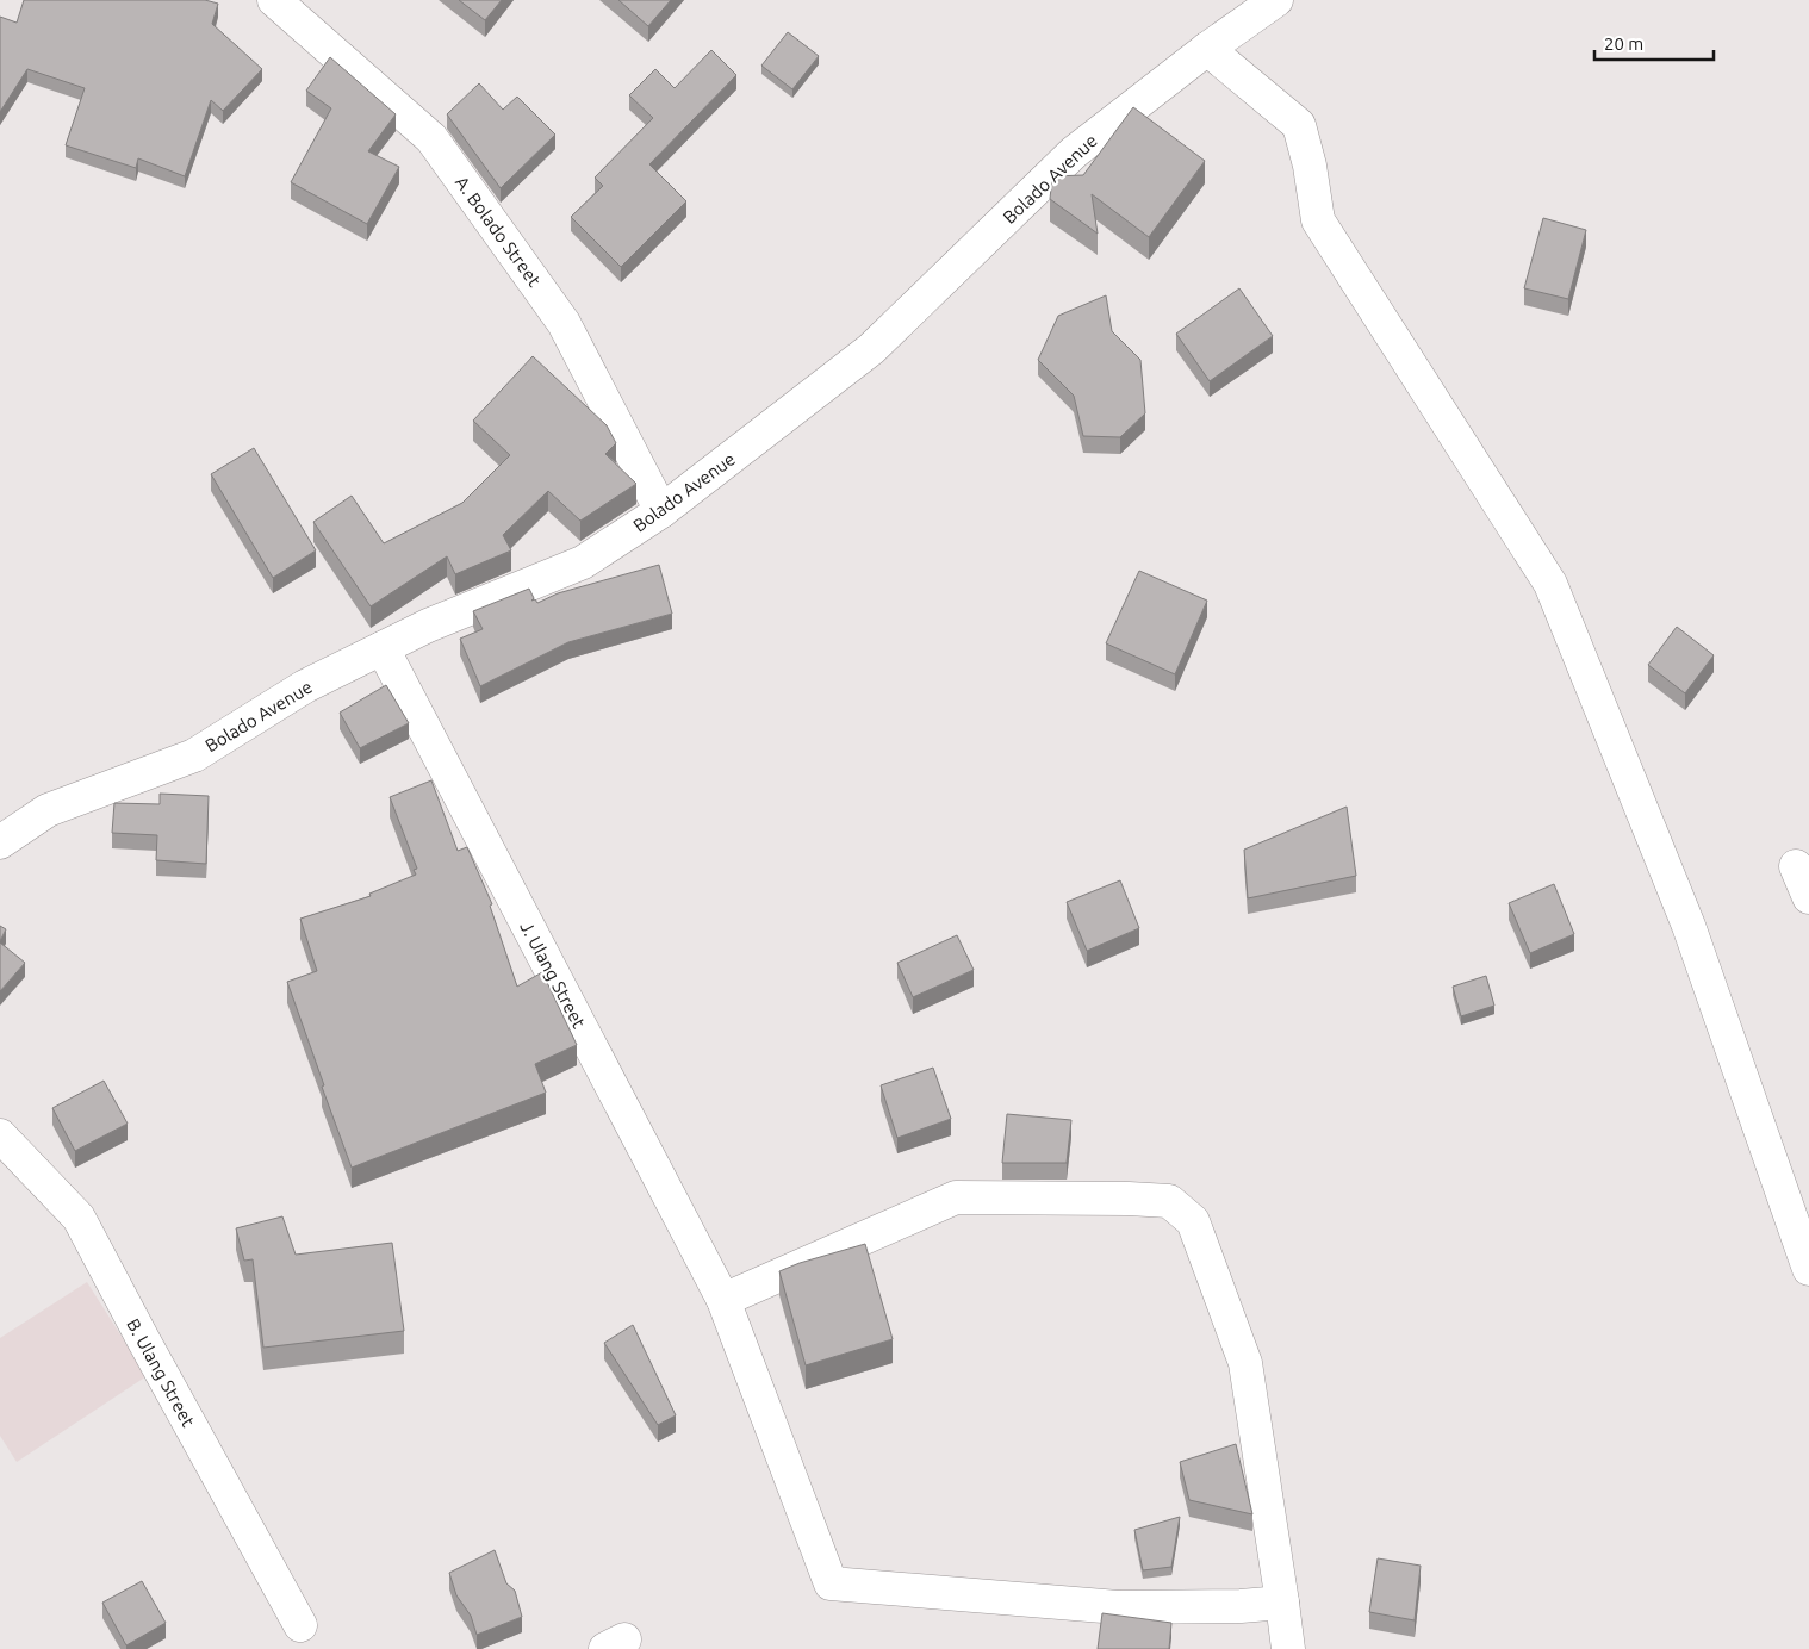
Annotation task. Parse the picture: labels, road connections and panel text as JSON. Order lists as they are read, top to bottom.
{
  "streets": {
    "street": [
      "Bolado Avenue",
      "A. Bolado Street",
      "J. Ulang Street",
      "B. Ulang Street"
    ]
  },
  "crossings": [
    ["Bolado Avenue", "A. Bolado Street"],
    ["Bolado Avenue", "J. Ulang Street"]
  ],
  "scale_bar": "20 m"
}
